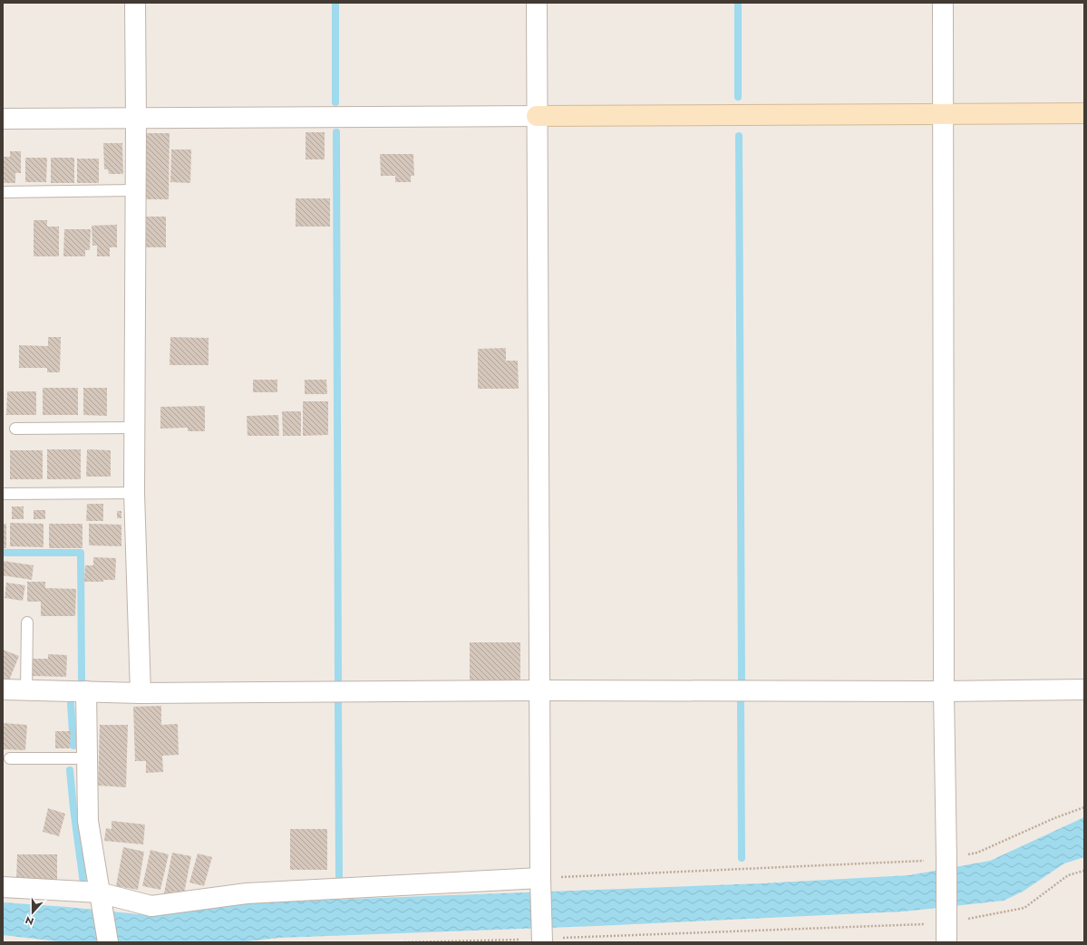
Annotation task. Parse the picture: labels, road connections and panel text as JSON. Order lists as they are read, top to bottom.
{
  "north": "bottom"
}
